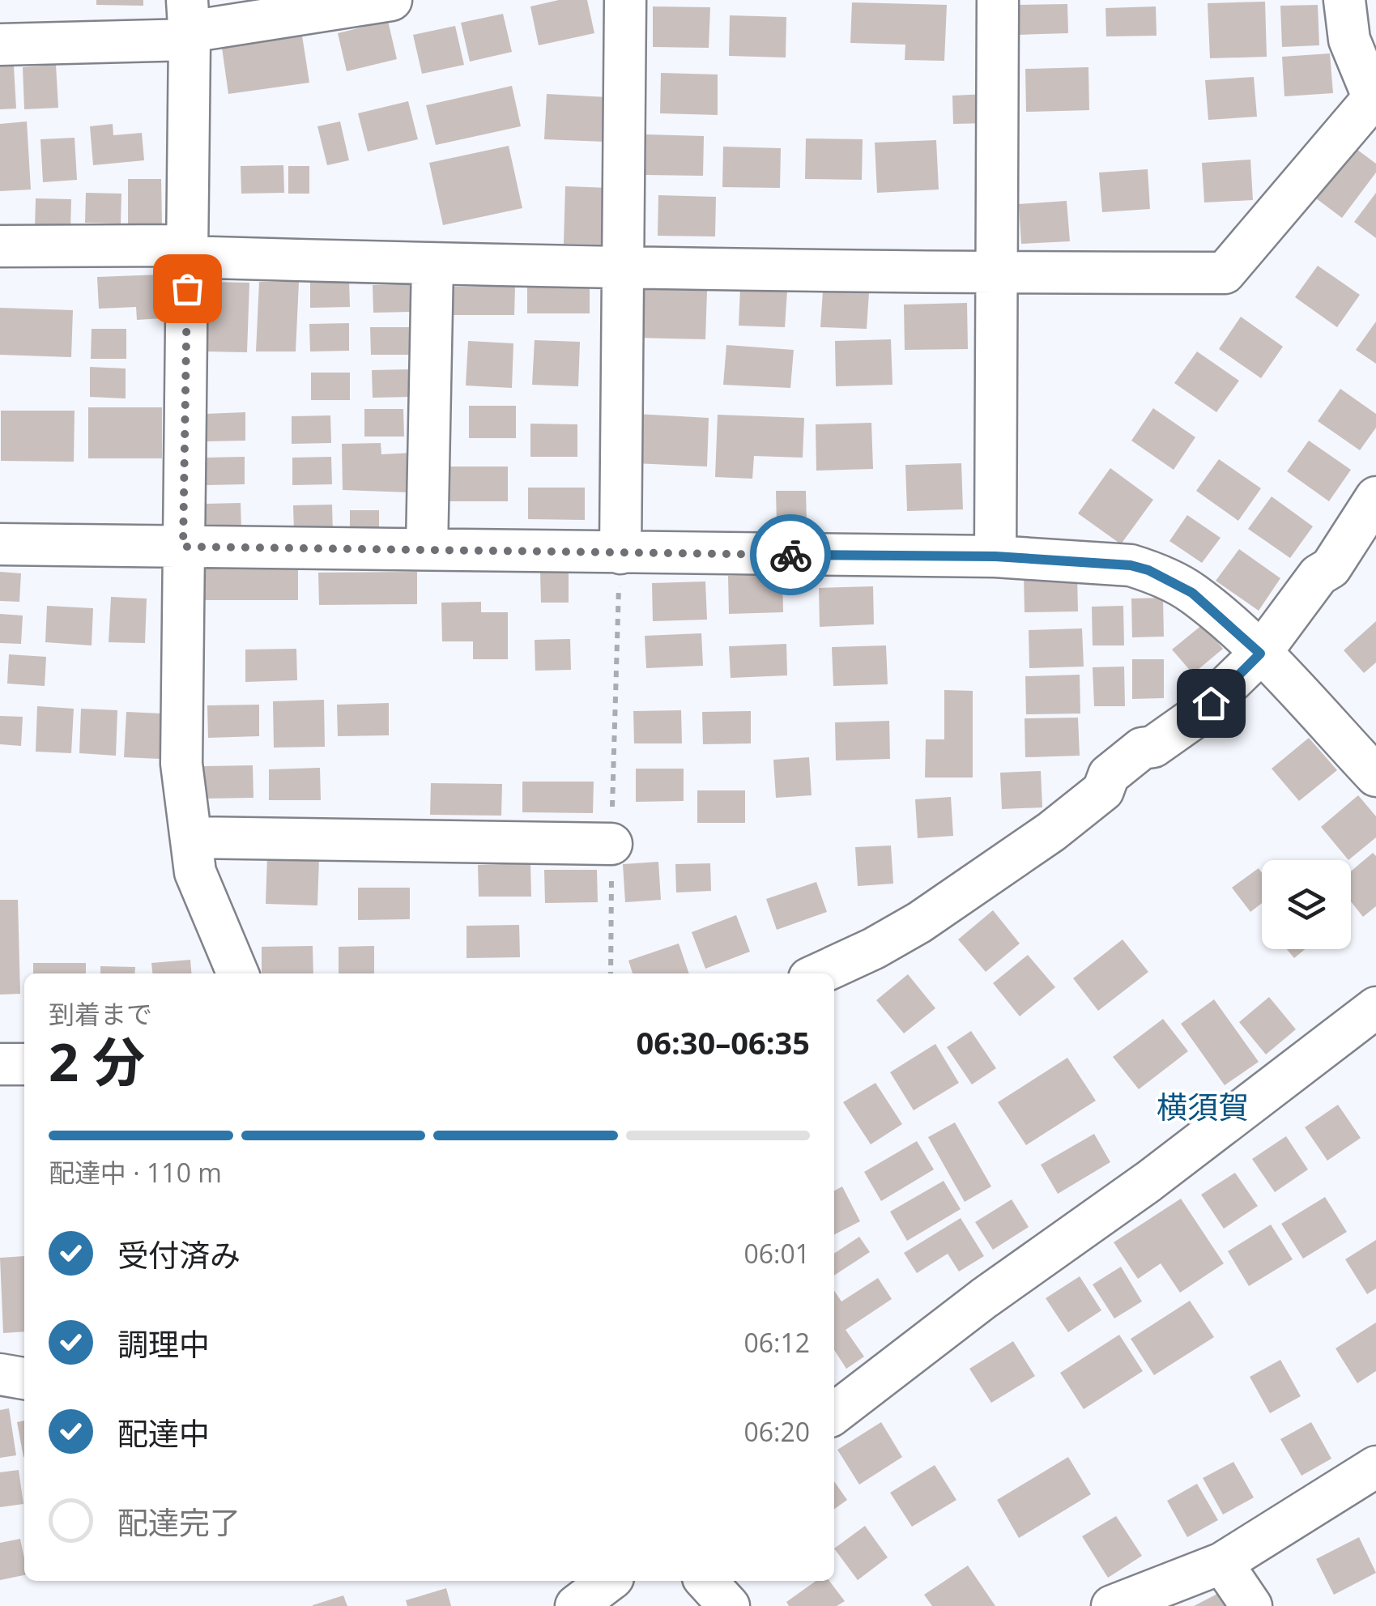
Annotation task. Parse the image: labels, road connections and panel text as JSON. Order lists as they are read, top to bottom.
{
  "districts": ["横須賀"],
  "page": {
    "heading": ["2 分", "到着まで", "06:30–06:35"],
    "bar": "配達中 · 110 m",
    "list": [
      ["受付済み", "06:01"],
      ["調理中", "06:12"],
      ["配達中", "06:20"],
      "配達完了"
    ]
  }
}
